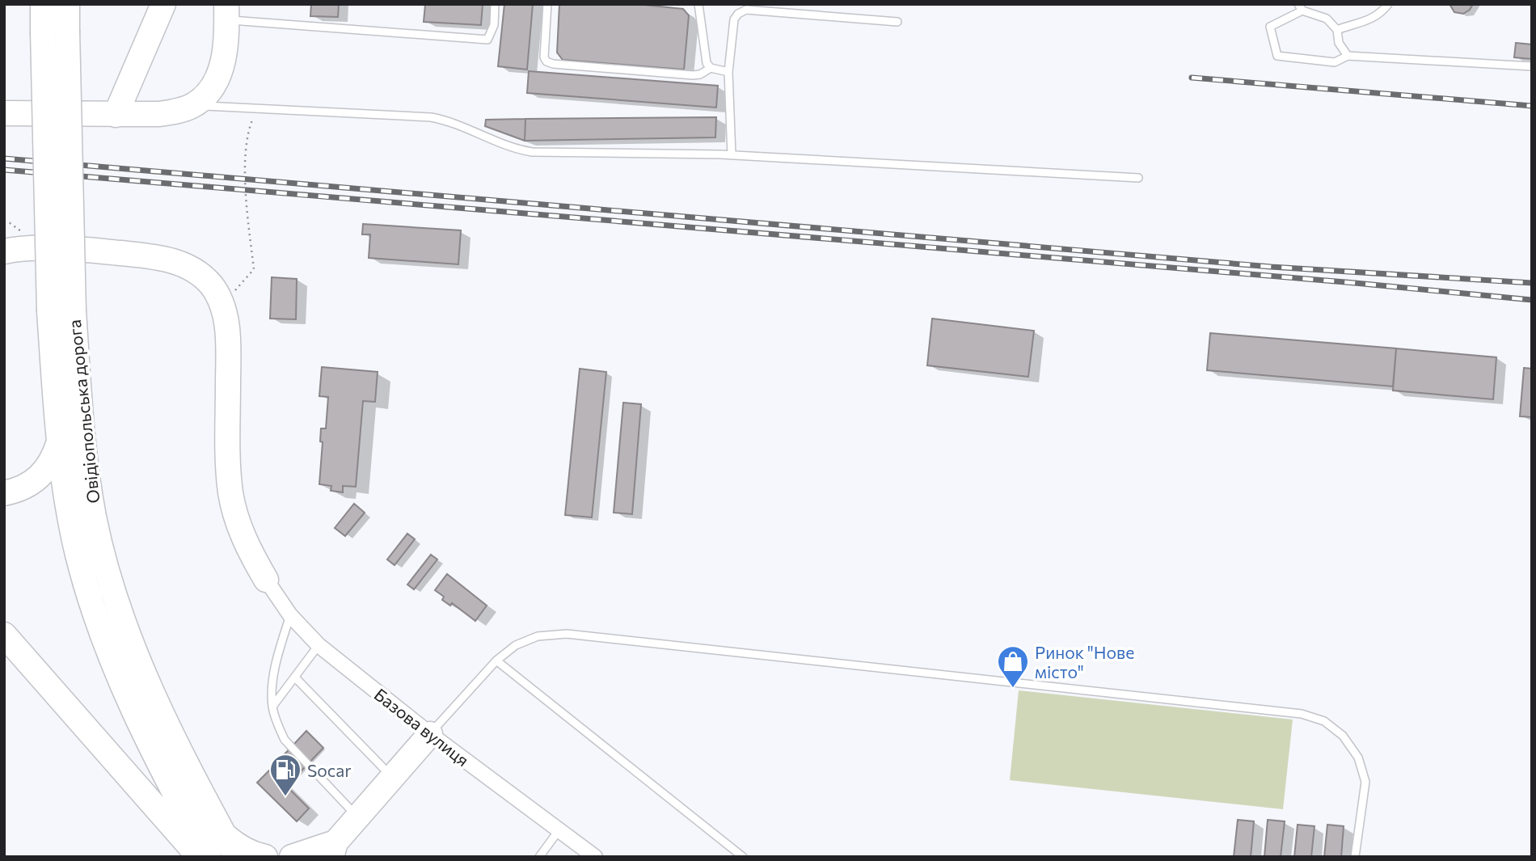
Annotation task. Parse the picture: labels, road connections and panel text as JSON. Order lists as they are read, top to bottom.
{
  "streets": {
    "main road": ["Овідіопольська дорога"],
    "street": ["Базова вулиця"]
  },
  "places": {
    "shop": ["Ринок \"Нове місто\""],
    "fuel station": ["Socar"]
  }
}
